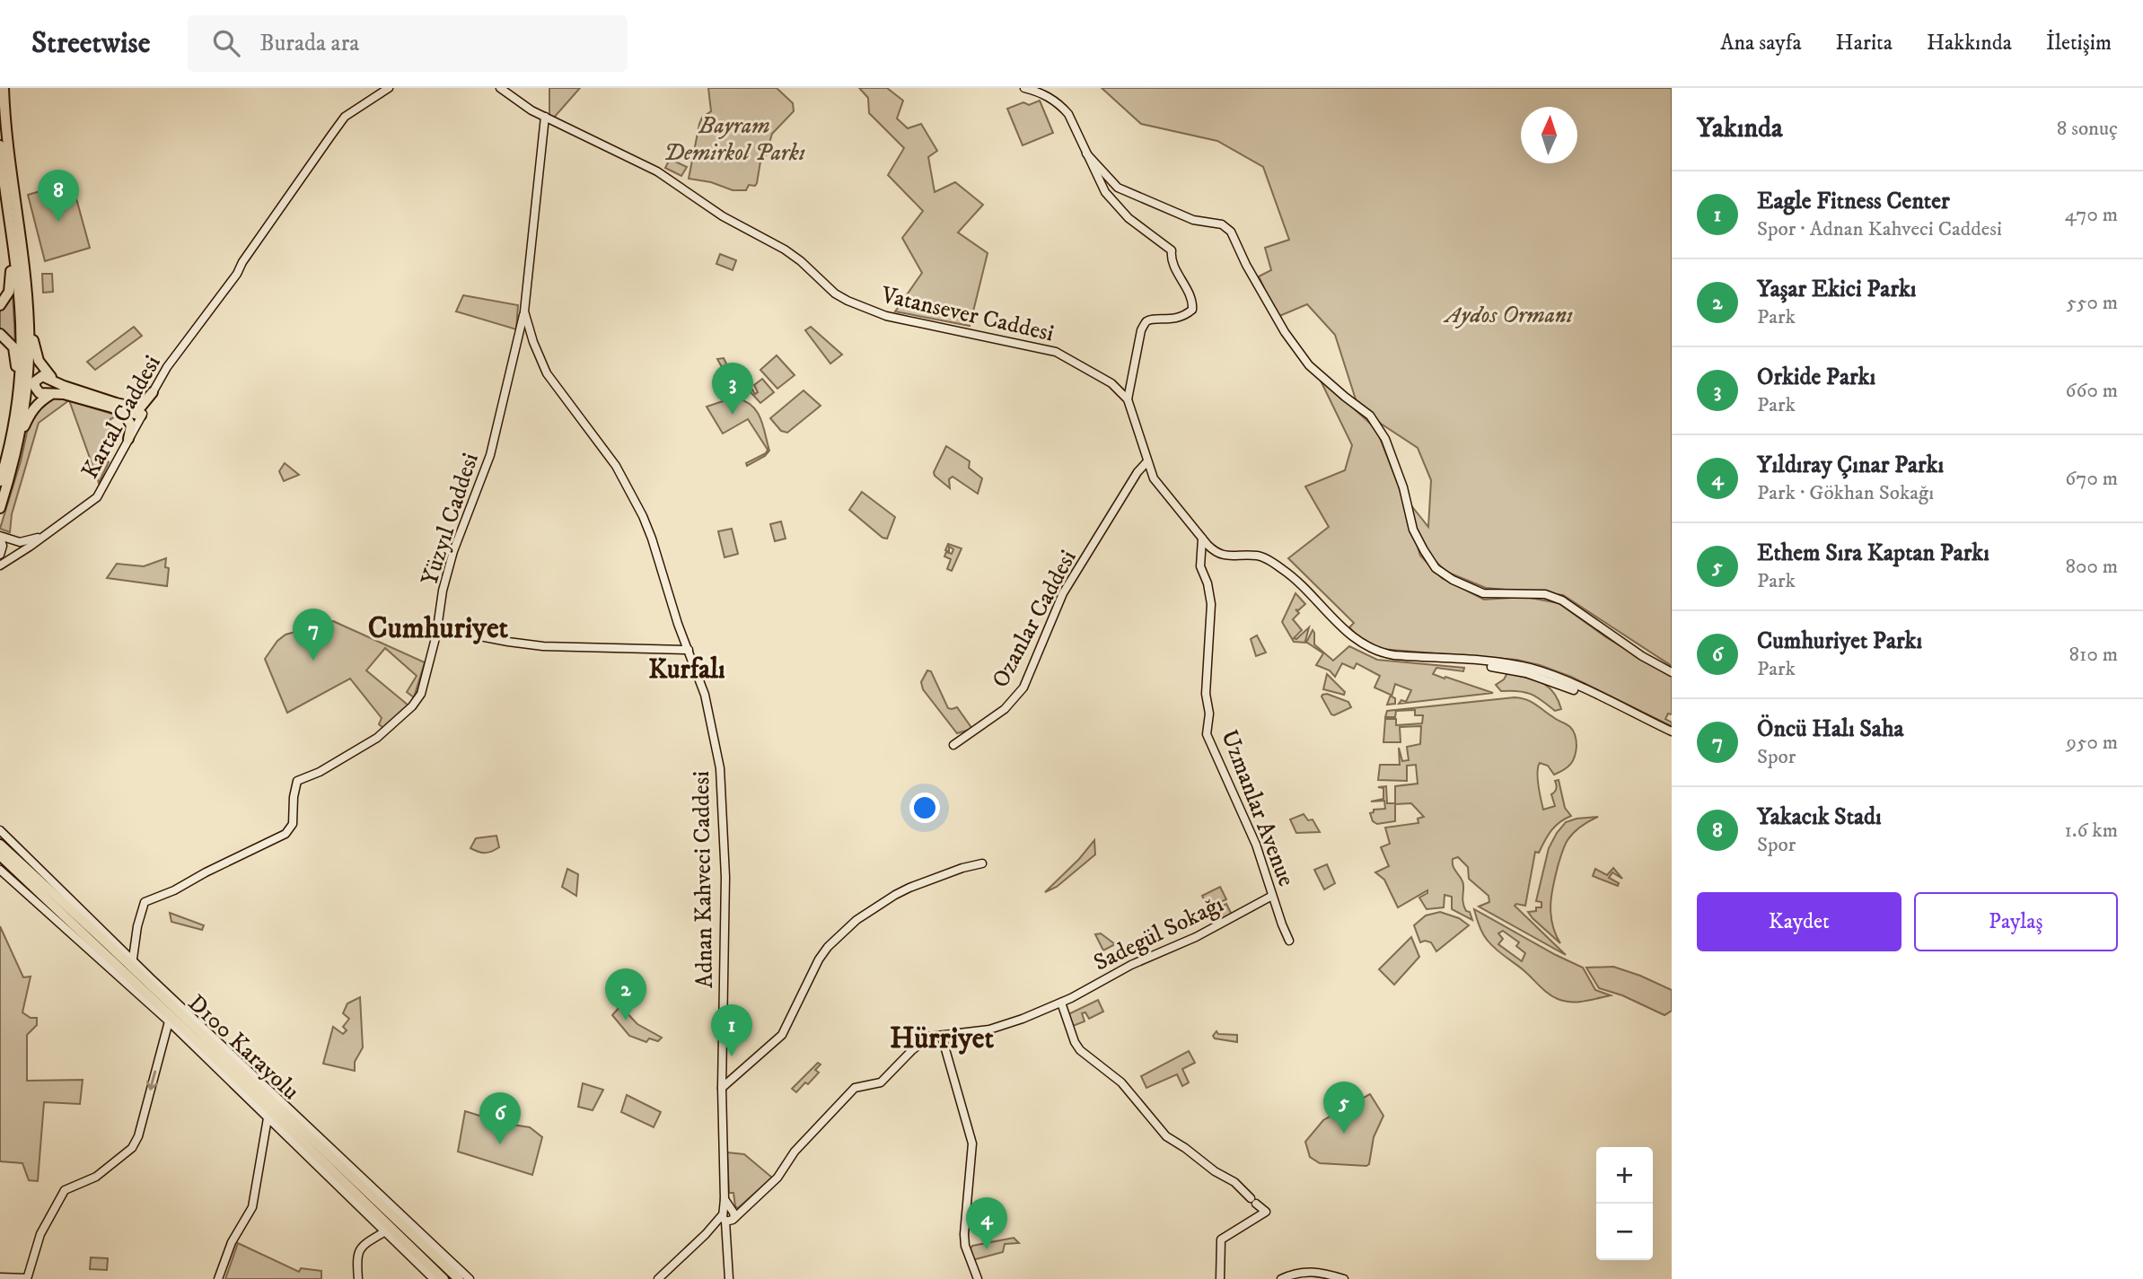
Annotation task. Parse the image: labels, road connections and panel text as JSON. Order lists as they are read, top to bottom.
{
  "streets": {
    "highway": ["D100 Karayolu"],
    "street": [
      "Vatansever Caddesi",
      "Kartal Caddesi",
      "Yüzyıl Caddesi",
      "Ozanlar Caddesi",
      "Uzmanlar Avenue",
      "Adnan Kahveci Caddesi",
      "Sadegül Sokağı"
    ]
  },
  "crossings": [
    ["Vatansever Caddesi", "Adnan Kahveci Caddesi"],
    ["Yüzyıl Caddesi", "Adnan Kahveci Caddesi"],
    ["Uzmanlar Avenue", "Sadegül Sokağı"],
    ["Adnan Kahveci Caddesi", "Sadegül Sokağı"]
  ],
  "districts": ["Cumhuriyet", "Kurfalı", "Hürriyet"],
  "parks": ["Bayram Demirkol Parkı", "Aydos Ormanı"],
  "north": "top",
  "page": {
    "header": "Streetwise",
    "search": "Burada ara",
    "nav": [
      "Ana sayfa",
      "Harita",
      "Hakkında",
      "İletişim"
    ],
    "heading": ["Yakında", "8 sonuç"],
    "pins": [
      "8",
      "3",
      "7",
      "2",
      "1",
      "5",
      "6",
      "4"
    ],
    "list": [
      {
        "mark": "1",
        "name": "Eagle Fitness Center",
        "note": "Spor · Adnan Kahveci Caddesi",
        "value": "470 m"
      },
      {
        "mark": "2",
        "name": "Yaşar Ekici Parkı",
        "note": "Park",
        "value": "550 m"
      },
      {
        "mark": "3",
        "name": "Orkide Parkı",
        "note": "Park",
        "value": "660 m"
      },
      {
        "mark": "4",
        "name": "Yıldıray Çınar Parkı",
        "note": "Park · Gökhan Sokağı",
        "value": "670 m"
      },
      {
        "mark": "5",
        "name": "Ethem Sıra Kaptan Parkı",
        "note": "Park",
        "value": "800 m"
      },
      {
        "mark": "6",
        "name": "Cumhuriyet Parkı",
        "note": "Park",
        "value": "810 m"
      },
      {
        "mark": "7",
        "name": "Öncü Halı Saha",
        "note": "Spor",
        "value": "950 m"
      },
      {
        "mark": "8",
        "name": "Yakacık Stadı",
        "note": "Spor",
        "value": "1.6 km"
      }
    ],
    "buttons": ["Kaydet", "Paylaş"],
    "map_buttons": ["+", "−"]
  }
}
